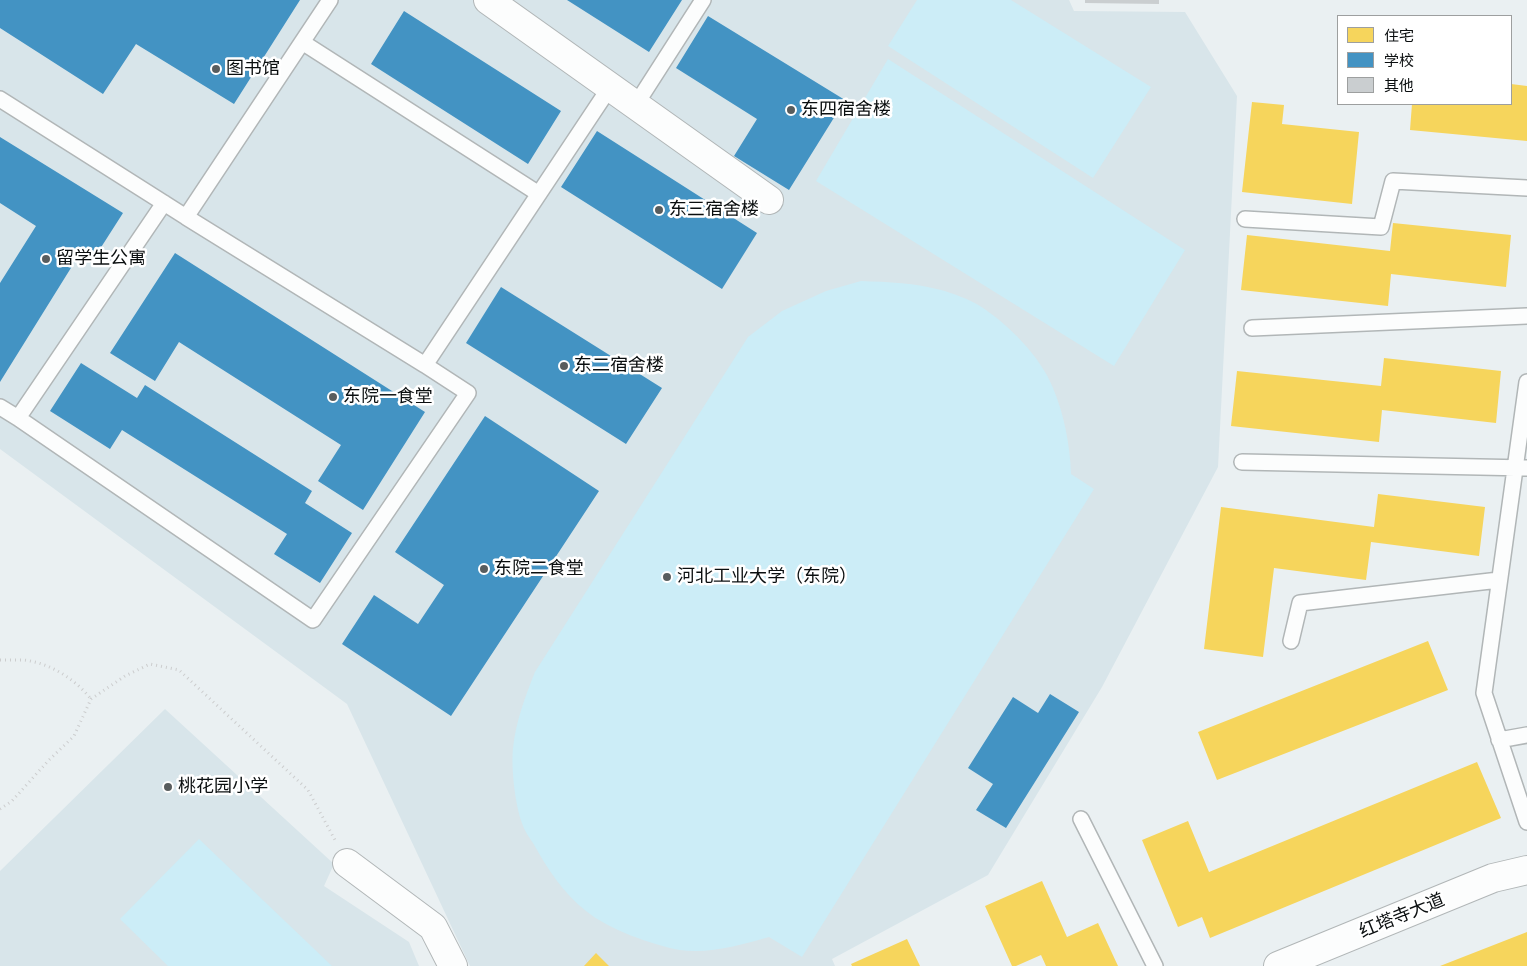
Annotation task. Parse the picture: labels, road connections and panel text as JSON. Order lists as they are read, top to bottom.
{
  "streets": {
    "street": ["红塔寺大道"]
  },
  "places": [
    "图书馆",
    "东四宿舍楼",
    "东三宿舍楼",
    "留学生公寓",
    "东二宿舍楼",
    "东院一食堂",
    "东院二食堂",
    "河北工业大学（东院）",
    "桃花园小学"
  ],
  "legend": ["住宅", "学校", "其他"]
}
